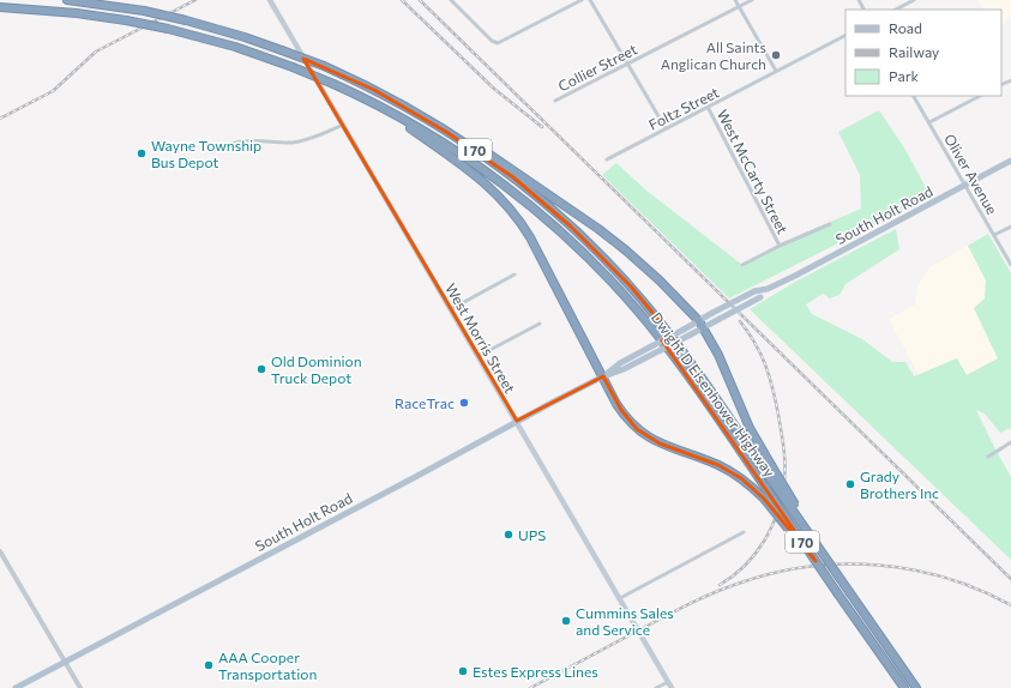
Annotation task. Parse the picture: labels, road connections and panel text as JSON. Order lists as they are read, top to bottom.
{
  "streets": {
    "highway": ["I 70", "Dwight D Eisenhower Highway"],
    "main road": ["South Holt Road", "West Morris Street"],
    "street": [
      "Collier Street",
      "Foltz Street",
      "West McCarty Street",
      "Oliver Avenue"
    ]
  },
  "crossings": [
    ["Foltz Street", "West McCarty Street"],
    ["Oliver Avenue", "South Holt Road"],
    ["South Holt Road", "West Morris Street"]
  ],
  "places": [
    "All Saints Anglican Church",
    "Wayne Township Bus Depot",
    "Old Dominion Truck Depot",
    "RaceTrac",
    "Grady Brothers Inc",
    "UPS",
    "Cummins Sales and Service",
    "AAA Cooper Transportation",
    "Estes Express Lines"
  ],
  "legend": ["Road", "Railway", "Park"]
}
